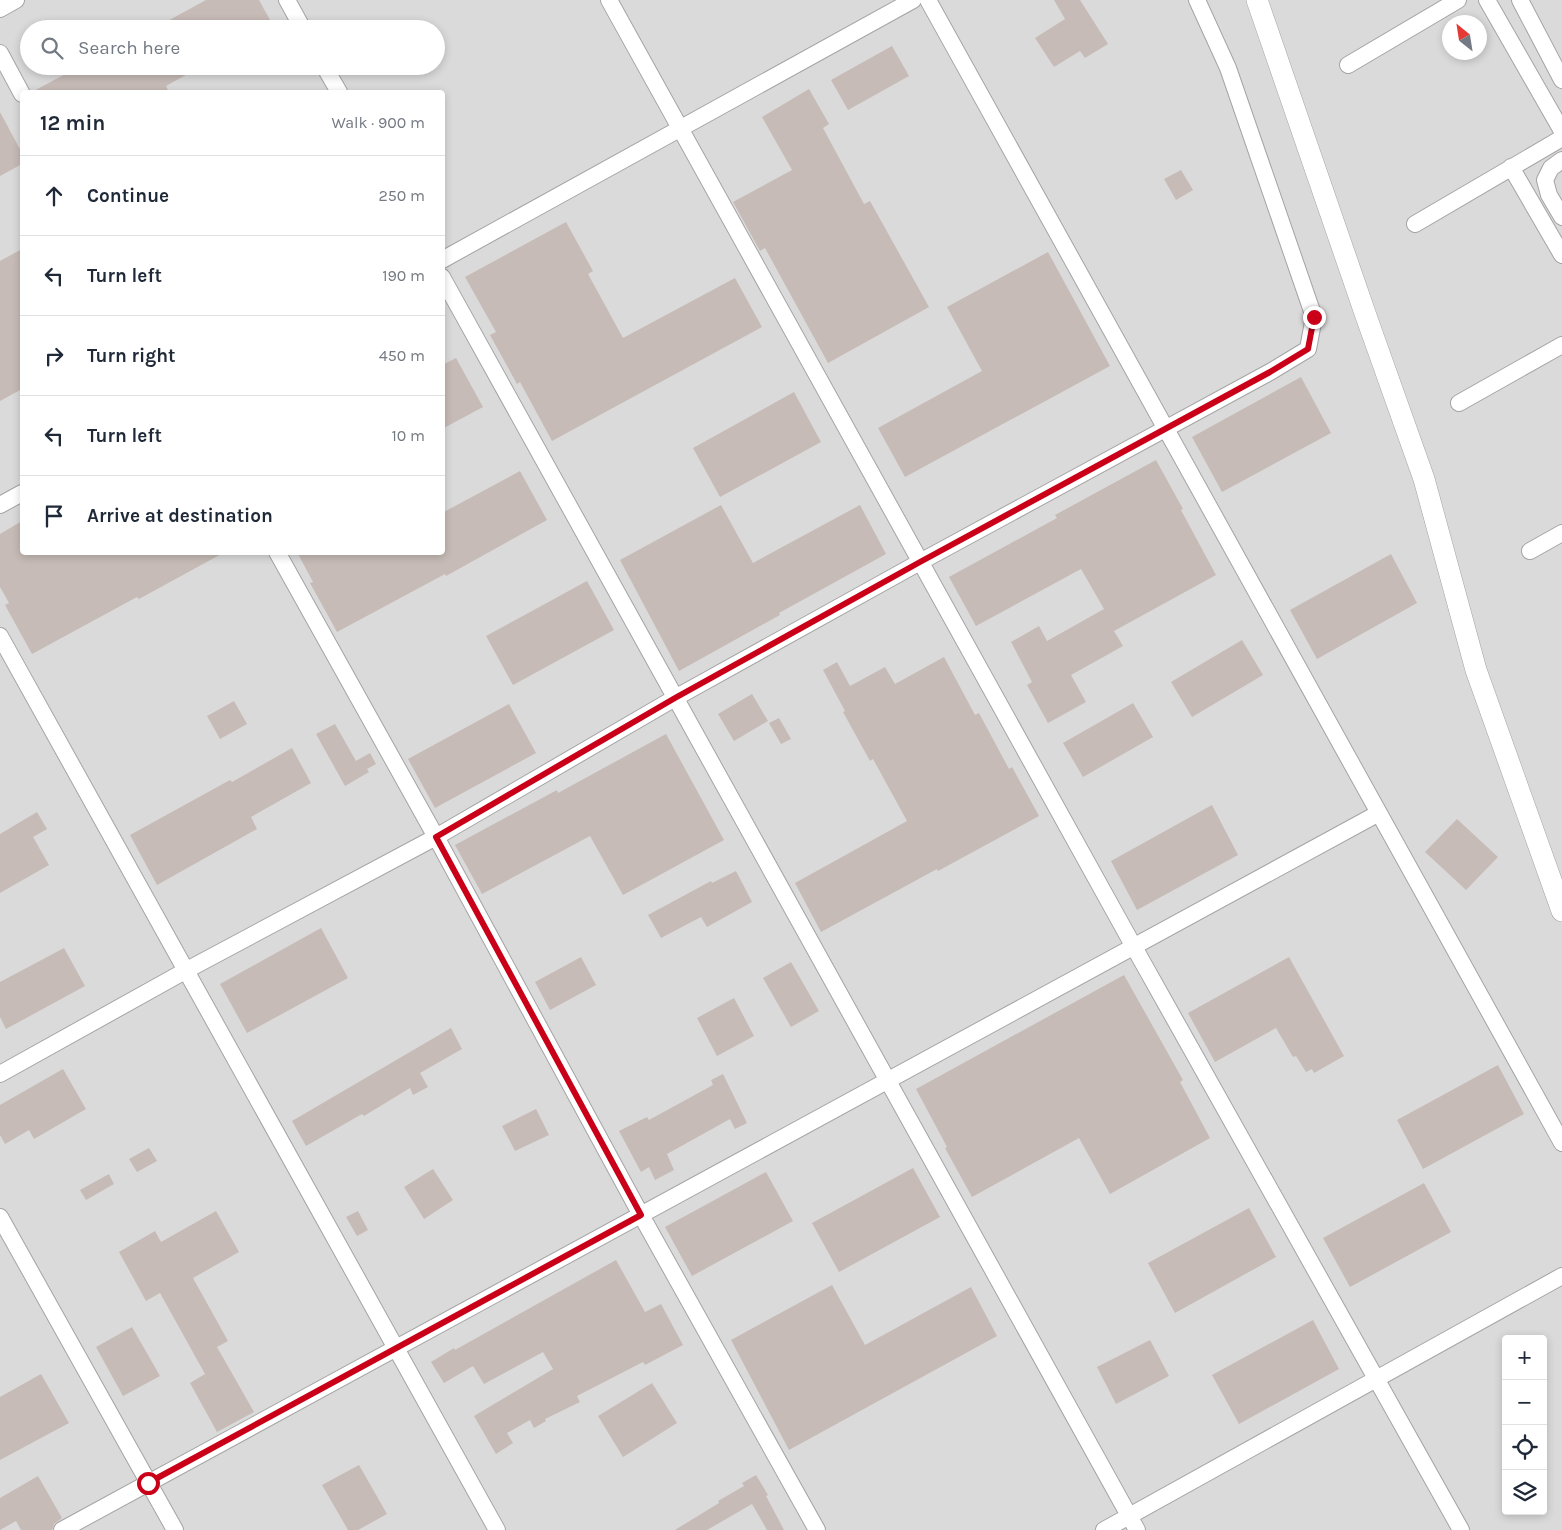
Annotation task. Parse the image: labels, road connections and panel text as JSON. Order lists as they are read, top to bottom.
{
  "north": "top left",
  "page": {
    "search": "Search here",
    "heading": ["12 min", "Walk · 900 m"],
    "list": [
      ["Continue", "250 m"],
      ["Turn left", "190 m"],
      ["Turn right", "450 m"],
      ["Turn left", "10 m"],
      "Arrive at destination"
    ],
    "map_buttons": ["+", "−"]
  }
}
